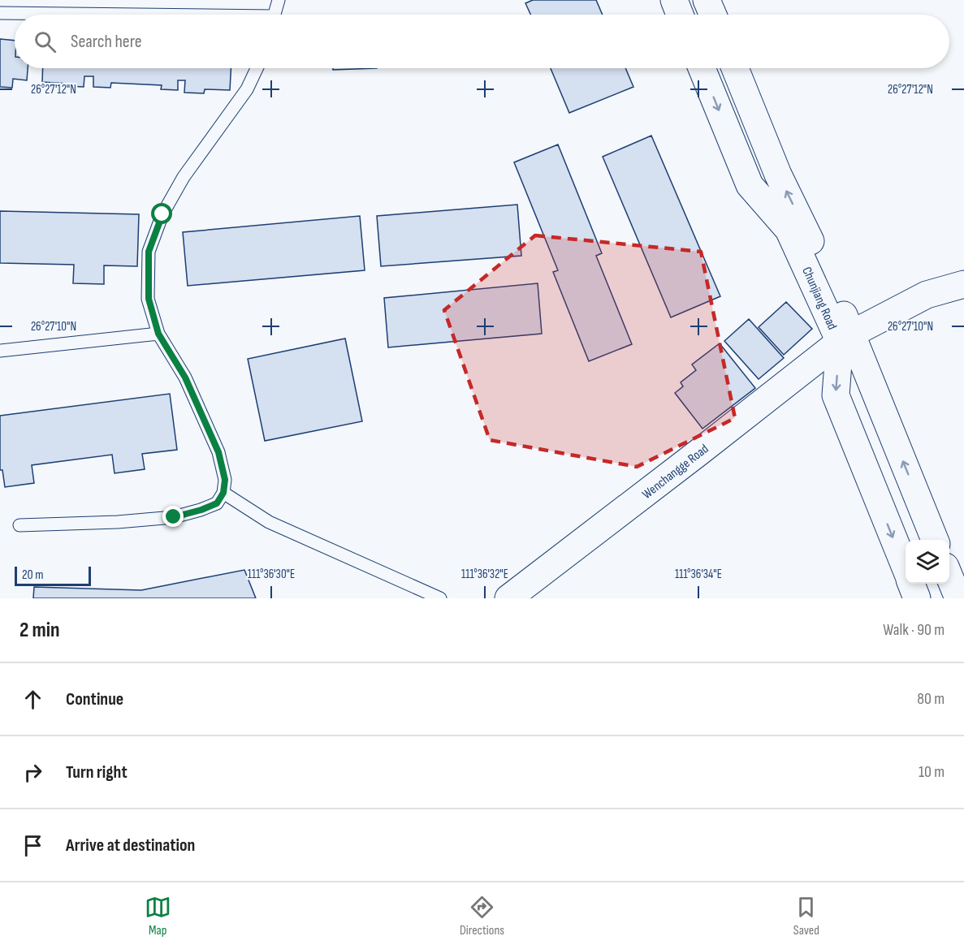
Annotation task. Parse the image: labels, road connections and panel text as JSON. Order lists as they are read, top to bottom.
{
  "streets": {
    "main road": ["Chunjiang Road", "Wenchangge Road"]
  },
  "crossings": [
    ["Chunjiang Road", "Wenchangge Road"]
  ],
  "scale_bar": "20 m",
  "page": {
    "search": "Search here",
    "scale": "20 m",
    "heading": ["2 min", "Walk · 90 m"],
    "list": [
      ["Continue", "80 m"],
      ["Turn right", "10 m"],
      "Arrive at destination"
    ],
    "nav": ["Map", "Directions", "Saved"]
  },
  "coordinates": [
    "26°27'12\"N",
    "26°27'10\"N",
    "111°36'30\"E",
    "111°36'32\"E",
    "111°36'34\"E"
  ]
}
